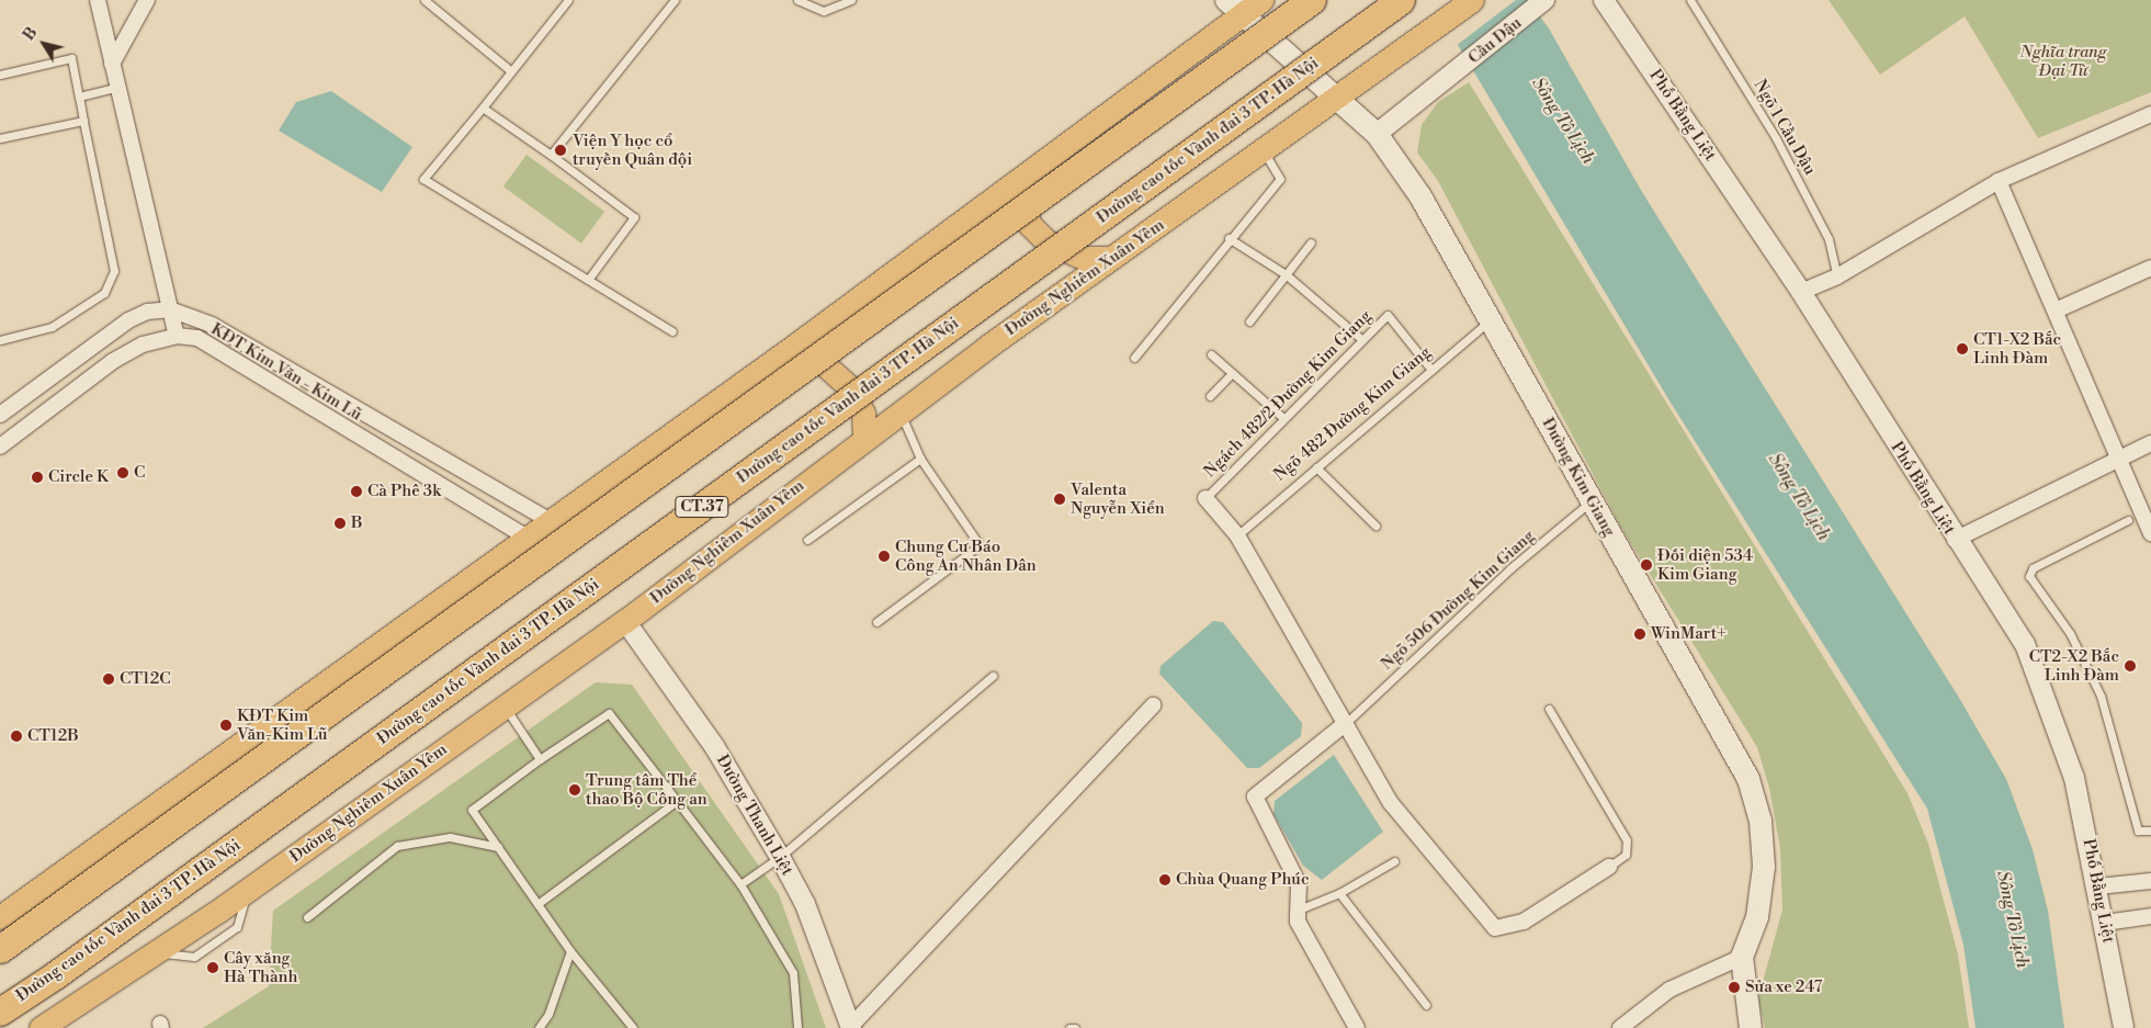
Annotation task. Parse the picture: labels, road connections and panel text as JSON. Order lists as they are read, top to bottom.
{
  "streets": {
    "highway": ["Đường cao tốc Vành đai 3 TP. Hà Nội", "CT.37"],
    "main road": ["Đường Nghiêm Xuân Yêm", "Đường Kim Giang"],
    "street": [
      "Cầu Dậu",
      "Phố Bằng Liệt",
      "KĐT Kim Văn - Kim Lũ",
      "Đường Thanh Liệt"
    ],
    "lane": [
      "Ngõ 1 Cầu Dậu",
      "Ngách 482/2 Đường Kim Giang",
      "Ngõ 482 Đường Kim Giang",
      "Ngõ 506 Đường Kim Giang"
    ]
  },
  "crossings": [
    ["Cầu Dậu", "Đường Kim Giang"],
    ["Đường Nghiêm Xuân Yêm", "Đường Kim Giang"],
    ["Đường Nghiêm Xuân Yêm", "Đường Thanh Liệt"],
    ["Ngách 482/2 Đường Kim Giang", "Ngõ 482 Đường Kim Giang"],
    ["Ngõ 482 Đường Kim Giang", "Đường Kim Giang"],
    ["Đường Kim Giang", "Ngõ 506 Đường Kim Giang"]
  ],
  "water": ["Sông Tô Lịch"],
  "parks": ["Nghĩa trang Đại Từ"],
  "places": [
    "Viện Y học cổ truyền Quân đội",
    "CT1-X2 Bắc Linh Đàm",
    "C",
    "Circle K",
    "Cà Phê 3k",
    "Valenta Nguyễn Xiển",
    "B",
    "Chung Cư Báo Công An Nhân Dân",
    "Đối diện 534 Kim Giang",
    "WinMart+",
    "CT2-X2 Bắc Linh Đàm",
    "CT12C",
    "KĐT Kim Văn-Kim Lũ",
    "CT12B",
    "Trung tâm Thể thao Bộ Công an",
    "Chùa Quang Phúc",
    "Cây xăng Hà Thành",
    "Sửa xe 247"
  ],
  "north": "top left"
}
